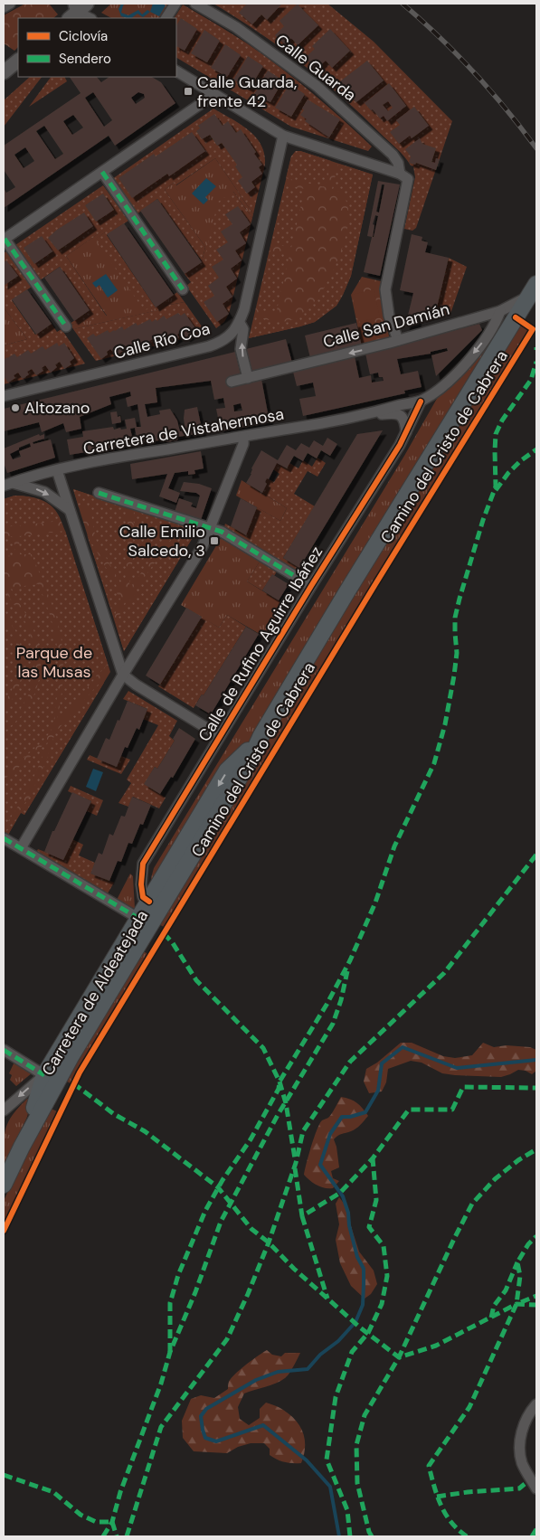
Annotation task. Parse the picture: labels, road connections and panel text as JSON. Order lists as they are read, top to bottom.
{
  "streets": {
    "main road": ["Carretera de Aldeatejada"],
    "street": [
      "Calle Guarda",
      "Calle San Damián",
      "Calle Río Coa",
      "Carretera de Vistahermosa",
      "Calle de Rufino Aguirre Ibáñez"
    ],
    "cycle path": ["Camino del Cristo de Cabrera"]
  },
  "crossings": [
    ["Calle San Damián", "Carretera de Vistahermosa"],
    ["Calle San Damián", "Carretera de Aldeatejada"],
    ["Carretera de Vistahermosa", "Calle de Rufino Aguirre Ibáñez"],
    ["Calle de Rufino Aguirre Ibáñez", "Carretera de Aldeatejada"]
  ],
  "one_way": ["Calle San Damián"],
  "parks": ["Parque de las Musas"],
  "places": {
    "transit": ["Calle Guarda, frente 42", "Calle Emilio Salcedo, 3"],
    "other": ["Altozano"]
  },
  "legend": ["Ciclovía", "Sendero"]
}
